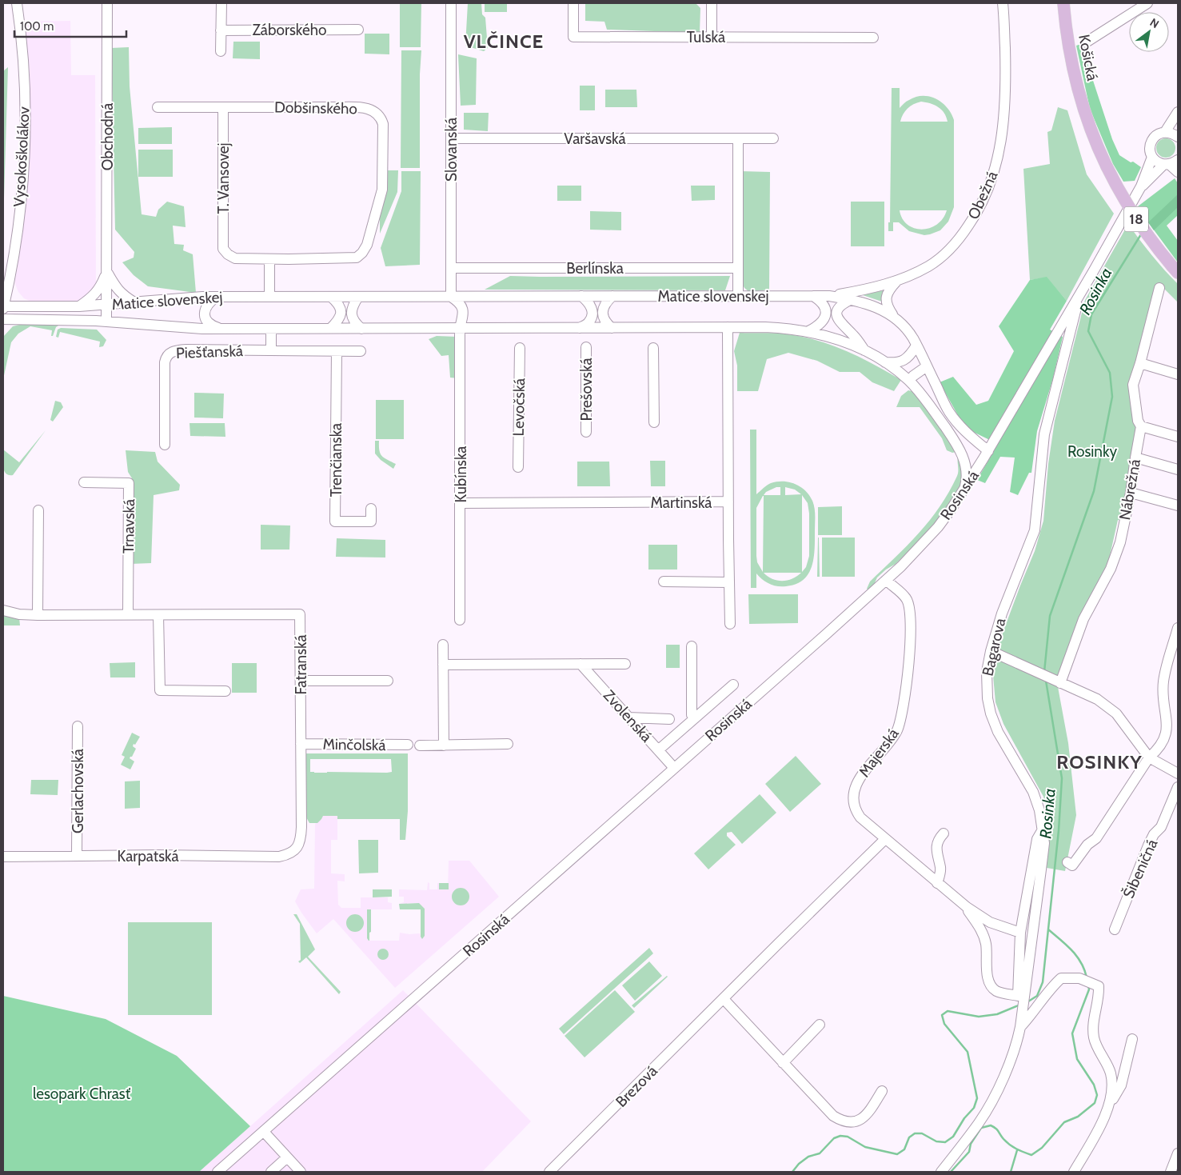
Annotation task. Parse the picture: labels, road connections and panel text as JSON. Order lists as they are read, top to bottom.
{
  "streets": {
    "main road": ["Košická", "18"],
    "street": [
      "Záborského",
      "Tulská",
      "Dobšinského",
      "Obchodná",
      "Varšavská",
      "Slovanská",
      "Vysokoškolákov",
      "T. Vansovej",
      "Obežná",
      "Berlínska",
      "Matice slovenskej",
      "Piešťanská",
      "Prešovská",
      "Levočská",
      "Trenčianska",
      "Kubínska",
      "Nábrežná",
      "Rosinská",
      "Martinská",
      "Trnavská",
      "Bagarova",
      "Fatranská",
      "Zvolenská",
      "Minčolská",
      "Majerská",
      "Gerlachovská",
      "Karpatská",
      "Šibeničná",
      "Brezová"
    ]
  },
  "crossings": [
    ["Dobšinského", "T. Vansovej"],
    ["Obchodná", "Matice slovenskej"],
    ["Varšavská", "Slovanská"],
    ["Slovanská", "Berlínska"],
    ["Slovanská", "Matice slovenskej"],
    ["Vysokoškolákov", "Matice slovenskej"],
    ["Obežná", "Matice slovenskej"],
    ["Matice slovenskej", "Kubínska"],
    ["Matice slovenskej", "Rosinská"],
    ["Matice slovenskej", "Martinská"],
    ["Piešťanská", "Trenčianska"],
    ["Kubínska", "Martinská"],
    ["Rosinská", "Bagarova"],
    ["Rosinská", "Zvolenská"],
    ["Rosinská", "Majerská"],
    ["Trnavská", "Fatranská"],
    ["Bagarova", "Majerská"],
    ["Fatranská", "Minčolská"],
    ["Fatranská", "Karpatská"],
    ["Majerská", "Brezová"],
    ["Gerlachovská", "Karpatská"]
  ],
  "districts": ["VLČINCE", "ROSINKY"],
  "water": ["Rosinka"],
  "parks": ["Rosinky", "lesopark Chrasť"],
  "scale_bar": "100 m",
  "north": "top right"
}
